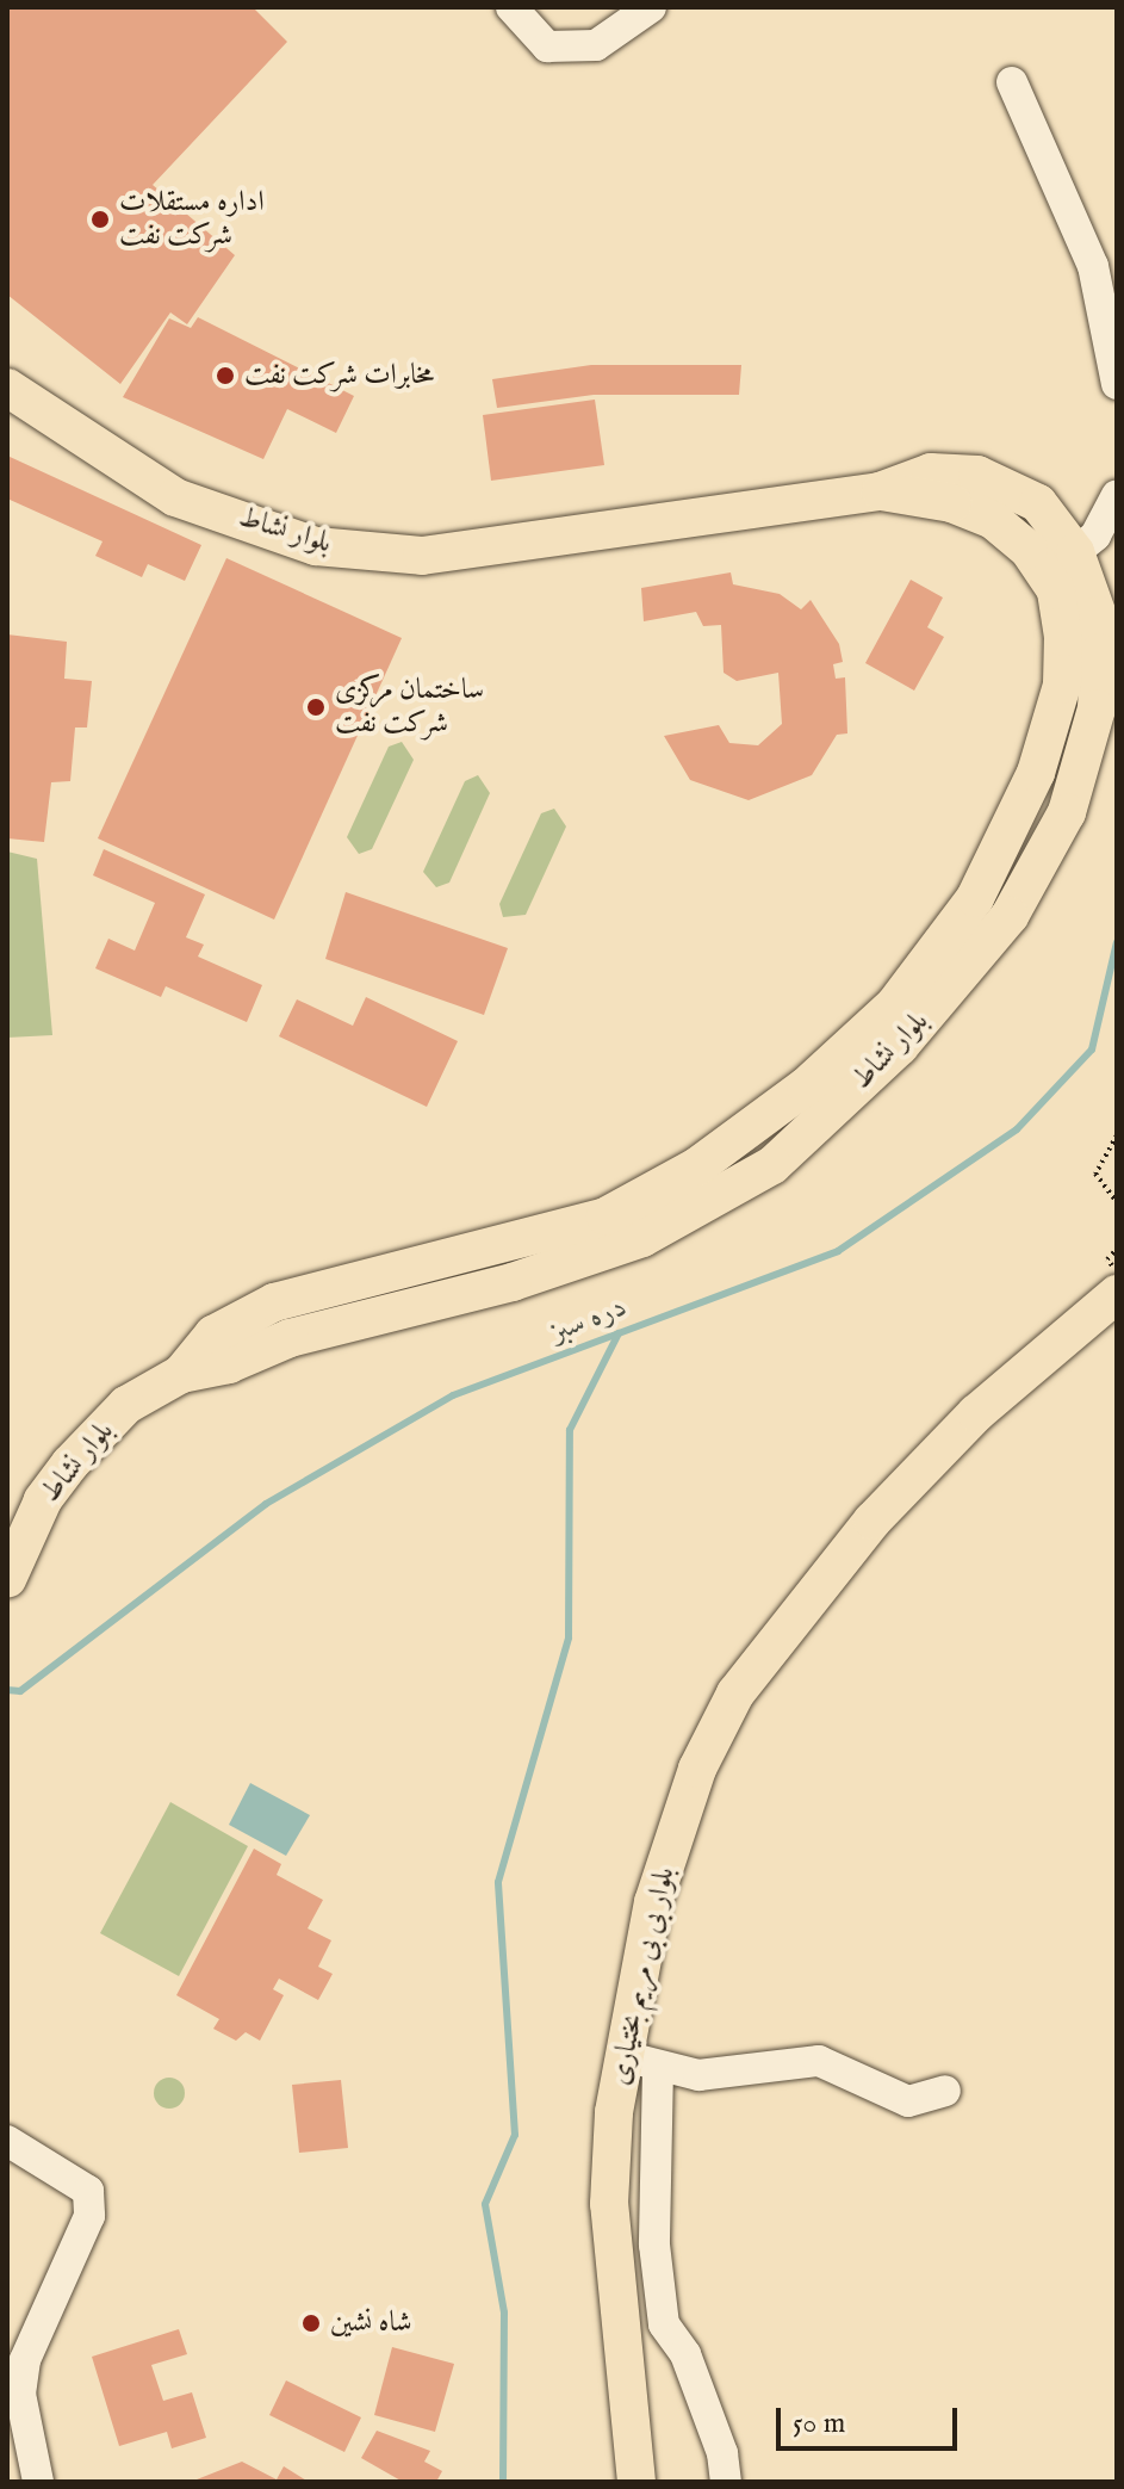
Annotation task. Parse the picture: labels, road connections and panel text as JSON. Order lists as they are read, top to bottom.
{
  "streets": {
    "main road": ["بلوار نشاط", "بلوار بی بی مریم بختیاری"]
  },
  "water": ["دره سبز"],
  "places": [
    "اداره مستقلات شرکت نفت",
    "مخابرات شرکت نفت",
    "ساختمان مرکزی شرکت نفت",
    "شاه نشین"
  ],
  "scale_bar": "50 m"
}
